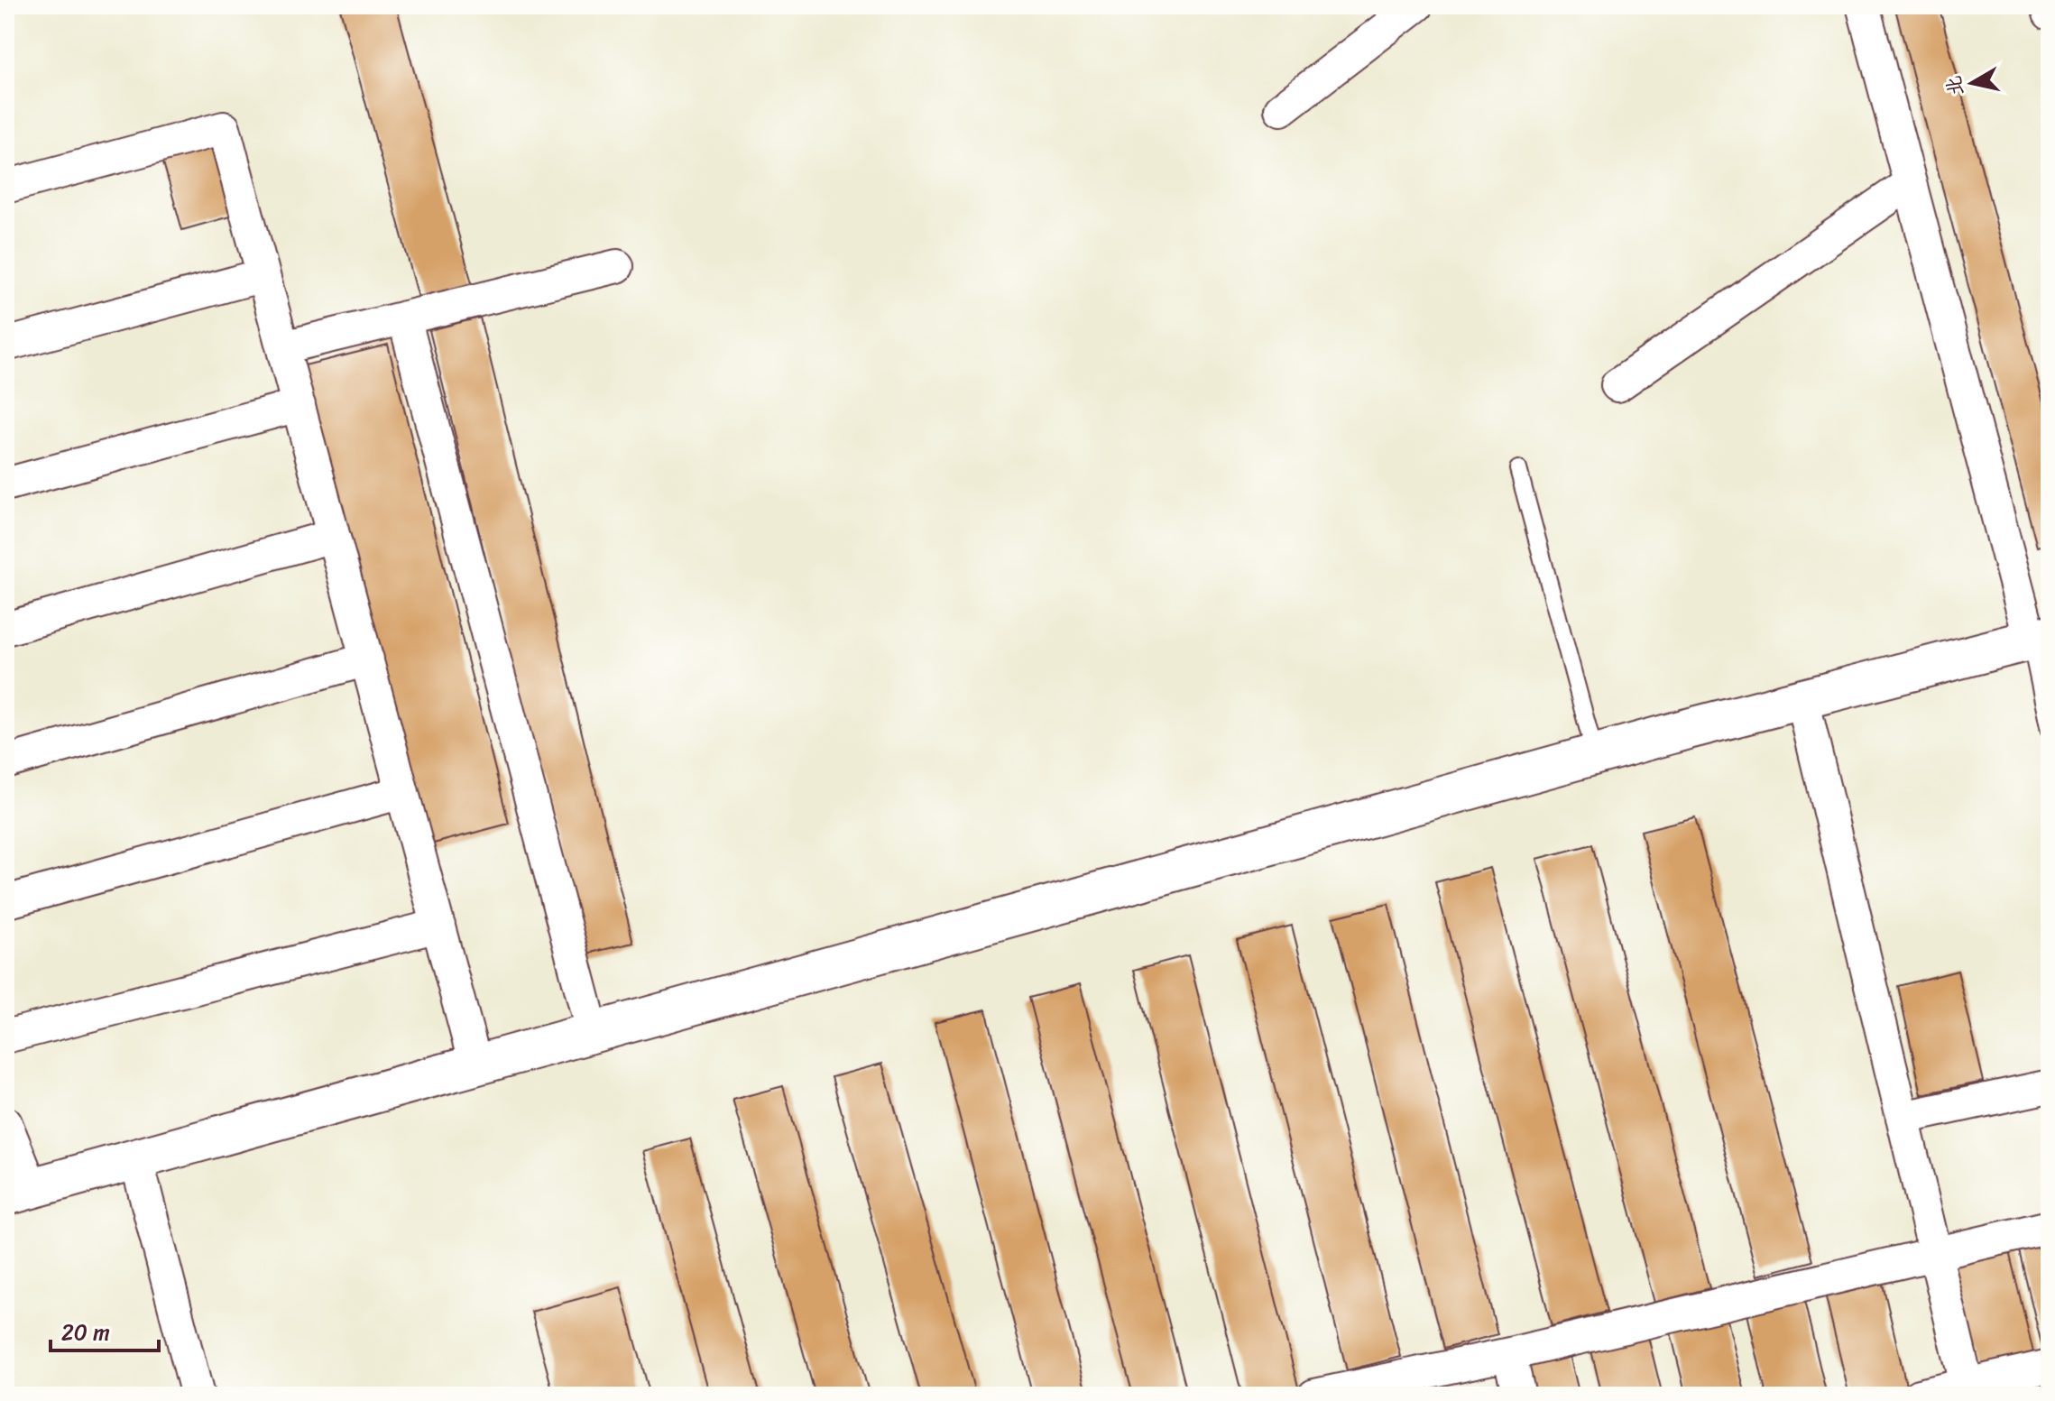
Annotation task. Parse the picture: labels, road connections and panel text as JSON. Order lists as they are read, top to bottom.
{
  "scale_bar": "20 m",
  "north": "left"
}
